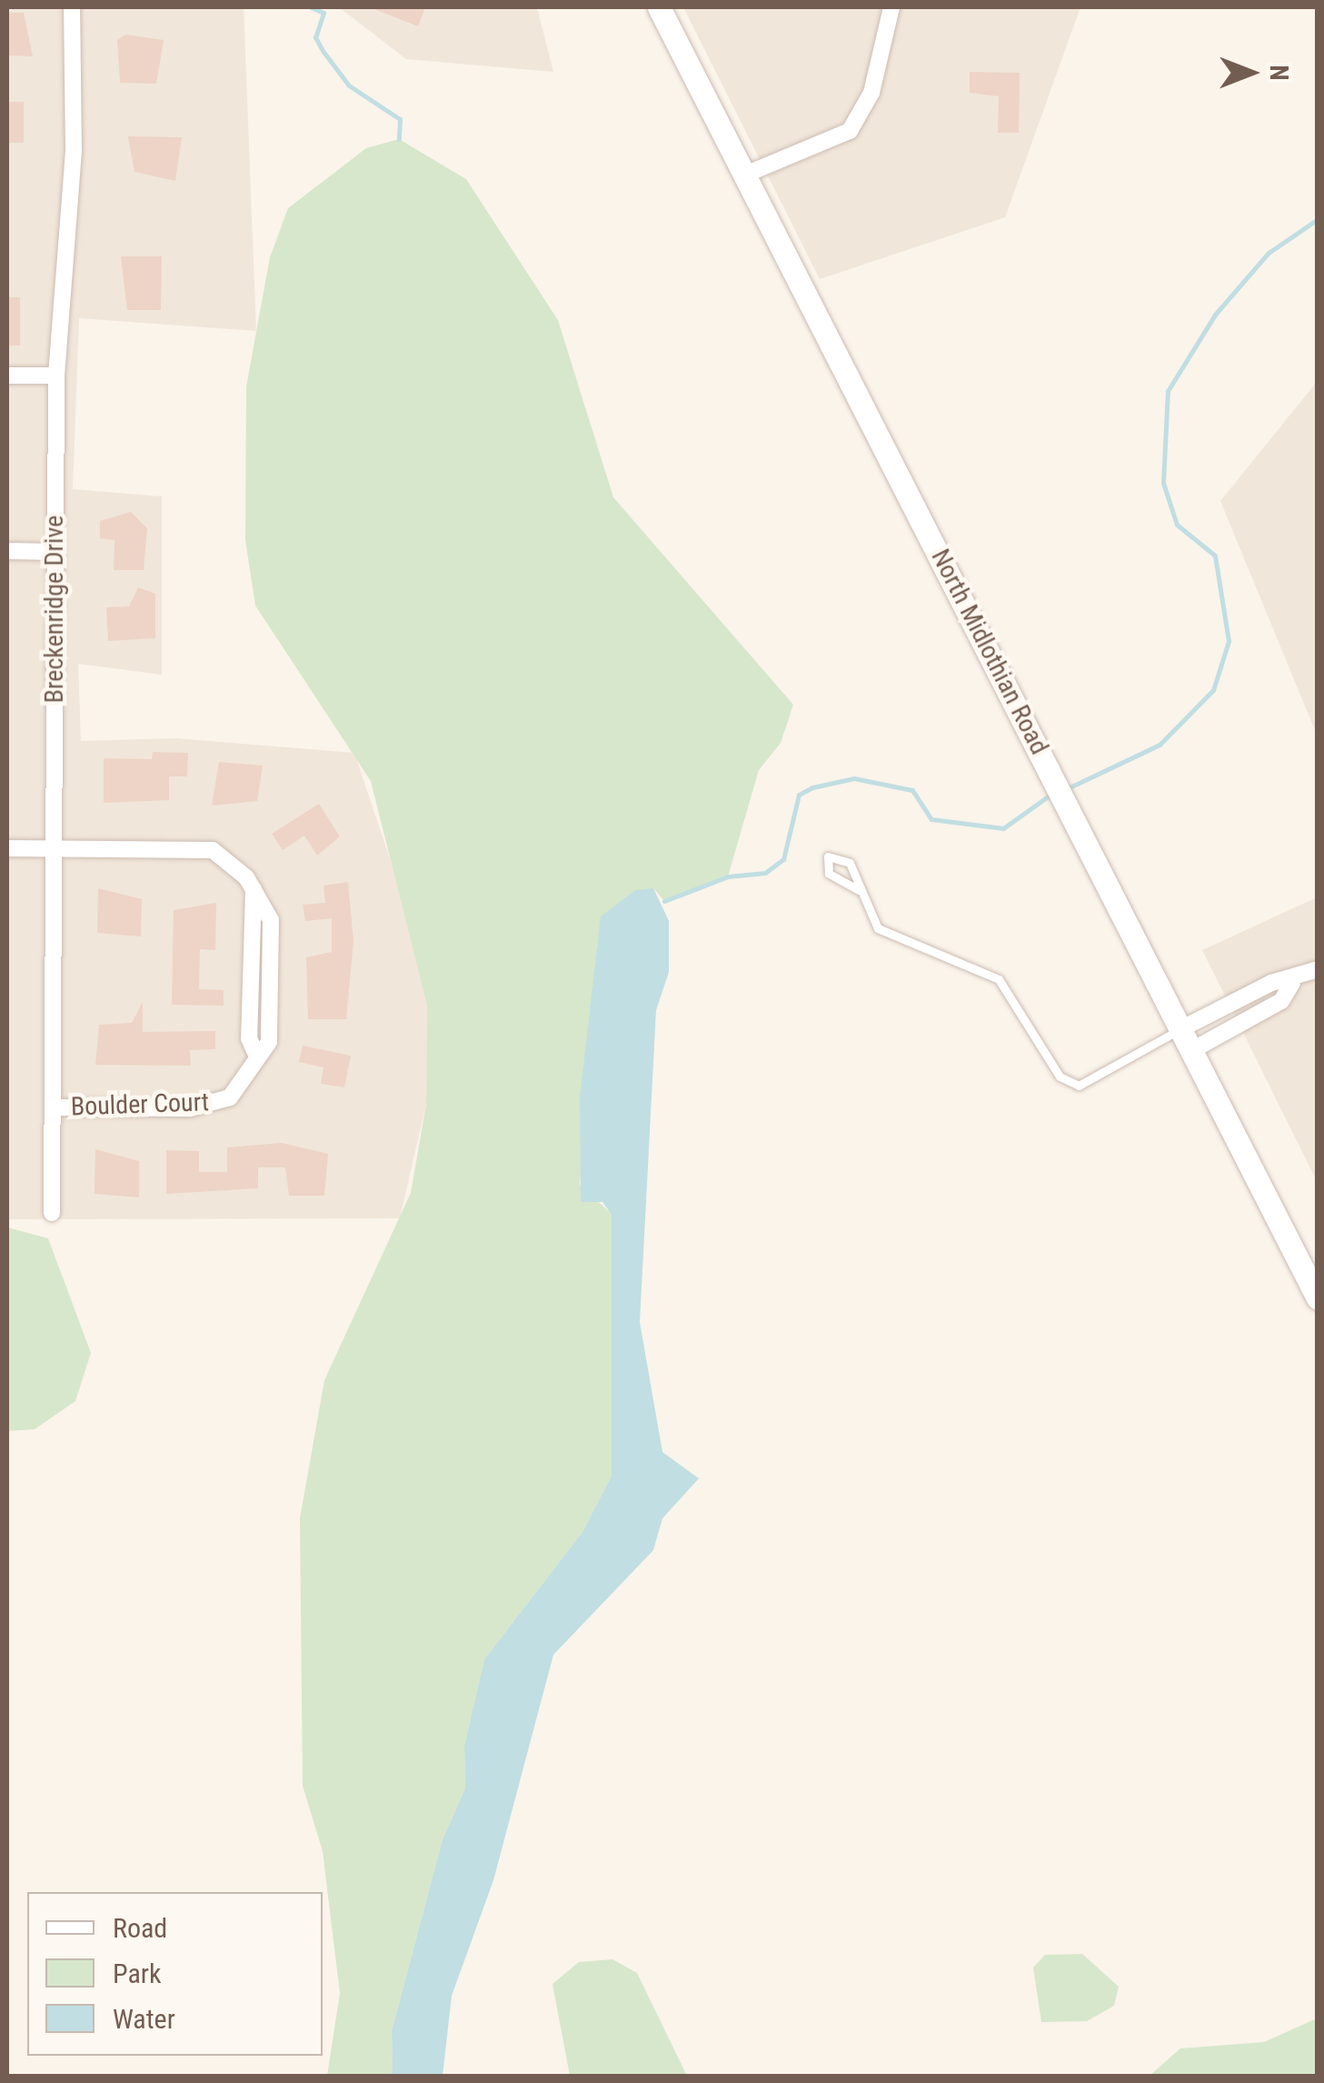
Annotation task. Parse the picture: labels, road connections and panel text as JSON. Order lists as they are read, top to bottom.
{
  "streets": {
    "main road": ["North Midlothian Road"],
    "street": ["Breckenridge Drive", "Boulder Court"]
  },
  "crossings": [
    ["Breckenridge Drive", "Boulder Court"]
  ],
  "legend": ["Road", "Park", "Water"],
  "north": "right"
}
